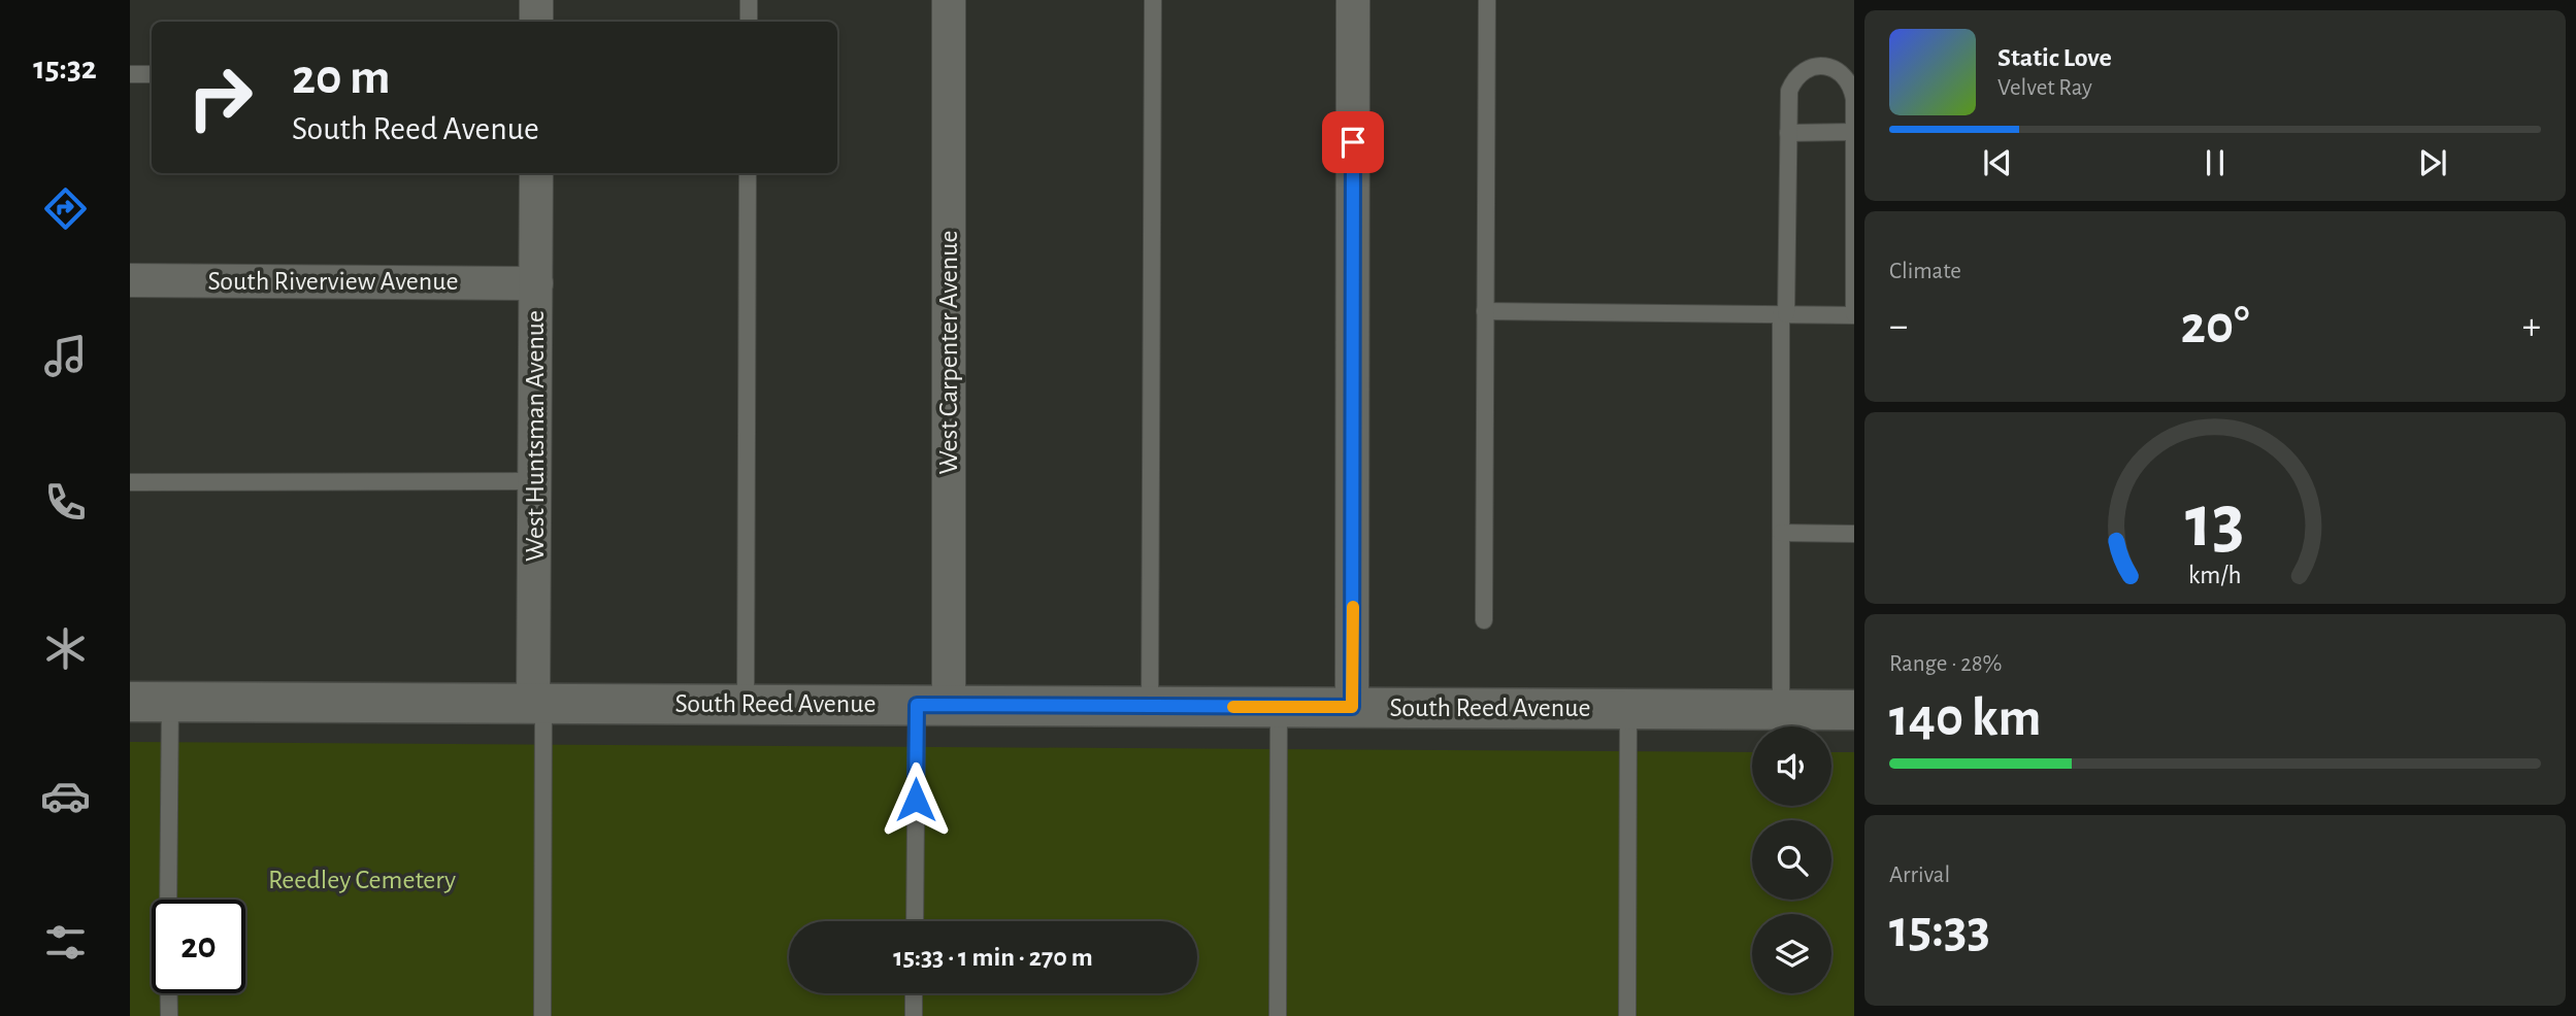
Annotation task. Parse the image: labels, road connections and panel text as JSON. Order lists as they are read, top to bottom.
{
  "streets": {
    "street": [
      "South Riverview Avenue",
      "West Carpenter Avenue",
      "West Huntsman Avenue",
      "South Reed Avenue"
    ]
  },
  "crossings": [
    ["South Riverview Avenue", "West Huntsman Avenue"],
    ["West Carpenter Avenue", "South Reed Avenue"],
    ["West Huntsman Avenue", "South Reed Avenue"]
  ],
  "parks": ["Reedley Cemetery"],
  "page": {
    "tabs": "15:32",
    "turn": ["20 m", "South Reed Avenue"],
    "song": ["Static Love", "Velvet Ray"],
    "tile": [
      "Climate",
      ["Range · 28%", "140 km"],
      ["Arrival", "15:33"]
    ],
    "heat": ["−", "20°", "+"],
    "limit": "20",
    "trip": "15:33 · 1 min · 270 m",
    "gauge": ["13", "km/h"]
  }
}
